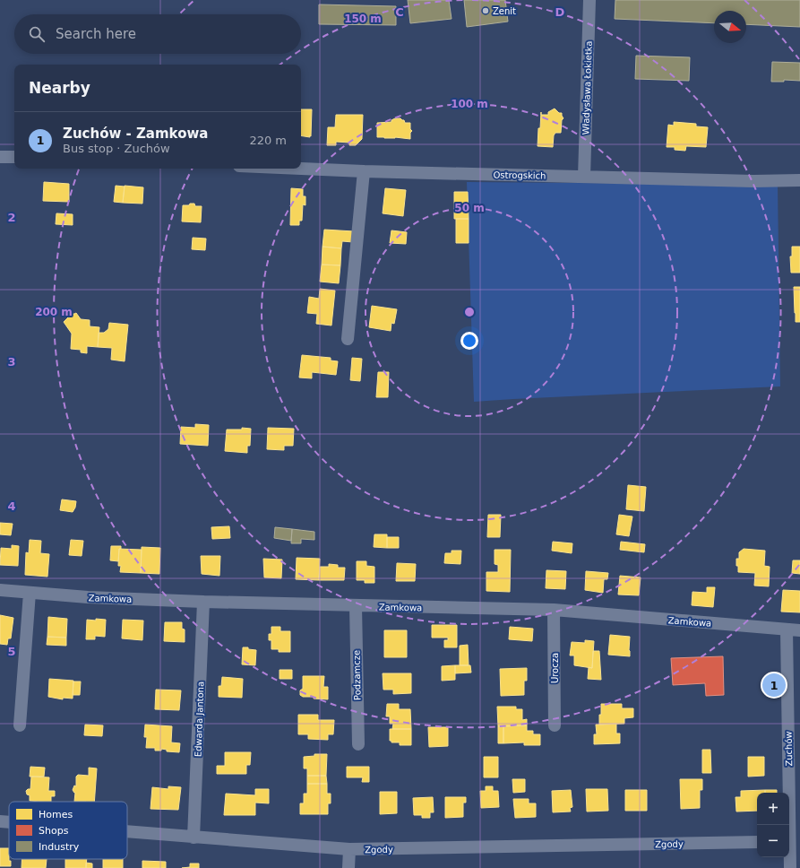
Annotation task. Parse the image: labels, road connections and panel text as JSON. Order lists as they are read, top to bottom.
{
  "streets": {
    "street": [
      "Władysława Łokietka",
      "Ostrogskich",
      "Zamkowa",
      "Urocza",
      "Podzamcze",
      "Edwarda Jantona",
      "Zuchów",
      "Zgody"
    ]
  },
  "crossings": [
    ["Władysława Łokietka", "Ostrogskich"],
    ["Zamkowa", "Urocza"],
    ["Zamkowa", "Podzamcze"],
    ["Zamkowa", "Edwarda Jantona"],
    ["Zamkowa", "Zuchów"],
    ["Edwarda Jantona", "Zgody"]
  ],
  "places": ["Zenit"],
  "legend": ["Homes", "Shops", "Industry"],
  "north": "right",
  "page": {
    "search": "Search here",
    "heading": "Nearby",
    "list": [
      {
        "mark": "1",
        "name": "Zuchów - Zamkowa",
        "note": "Bus stop · Zuchów",
        "value": "220 m"
      }
    ],
    "pins": "1",
    "map_buttons": ["+", "−"]
  },
  "grid": {
    "columns": ["C", "D"],
    "rows": [
      "2",
      "3",
      "4",
      "5"
    ]
  },
  "rings": [
    "150 m",
    "100 m",
    "50 m",
    "200 m"
  ]
}
